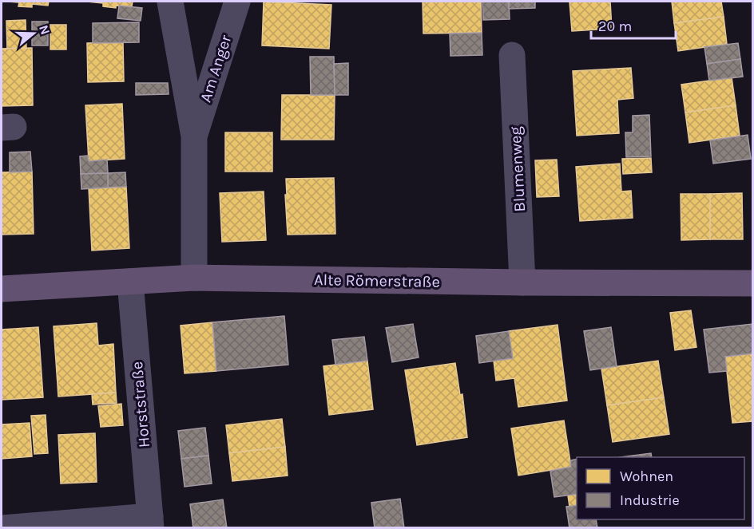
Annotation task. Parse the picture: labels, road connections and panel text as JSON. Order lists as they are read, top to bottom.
{
  "streets": {
    "main road": ["Alte Römerstraße"],
    "street": ["Am Anger", "Blumenweg", "Horststraße"]
  },
  "crossings": [
    ["Am Anger", "Alte Römerstraße"],
    ["Blumenweg", "Alte Römerstraße"],
    ["Alte Römerstraße", "Horststraße"]
  ],
  "legend": ["Wohnen", "Industrie"],
  "scale_bar": "20 m",
  "north": "right"
}
